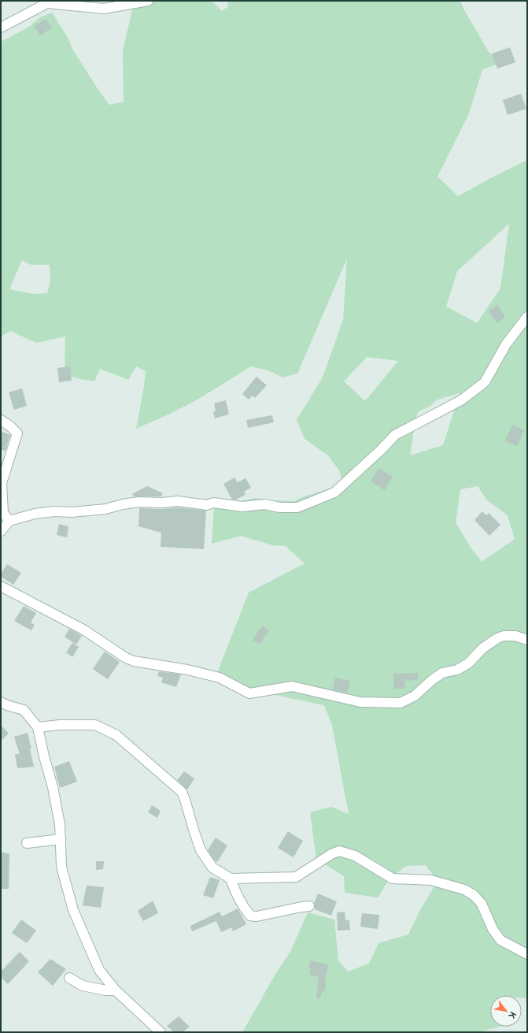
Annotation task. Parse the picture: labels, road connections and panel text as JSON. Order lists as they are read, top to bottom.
{
  "north": "bottom right"
}
